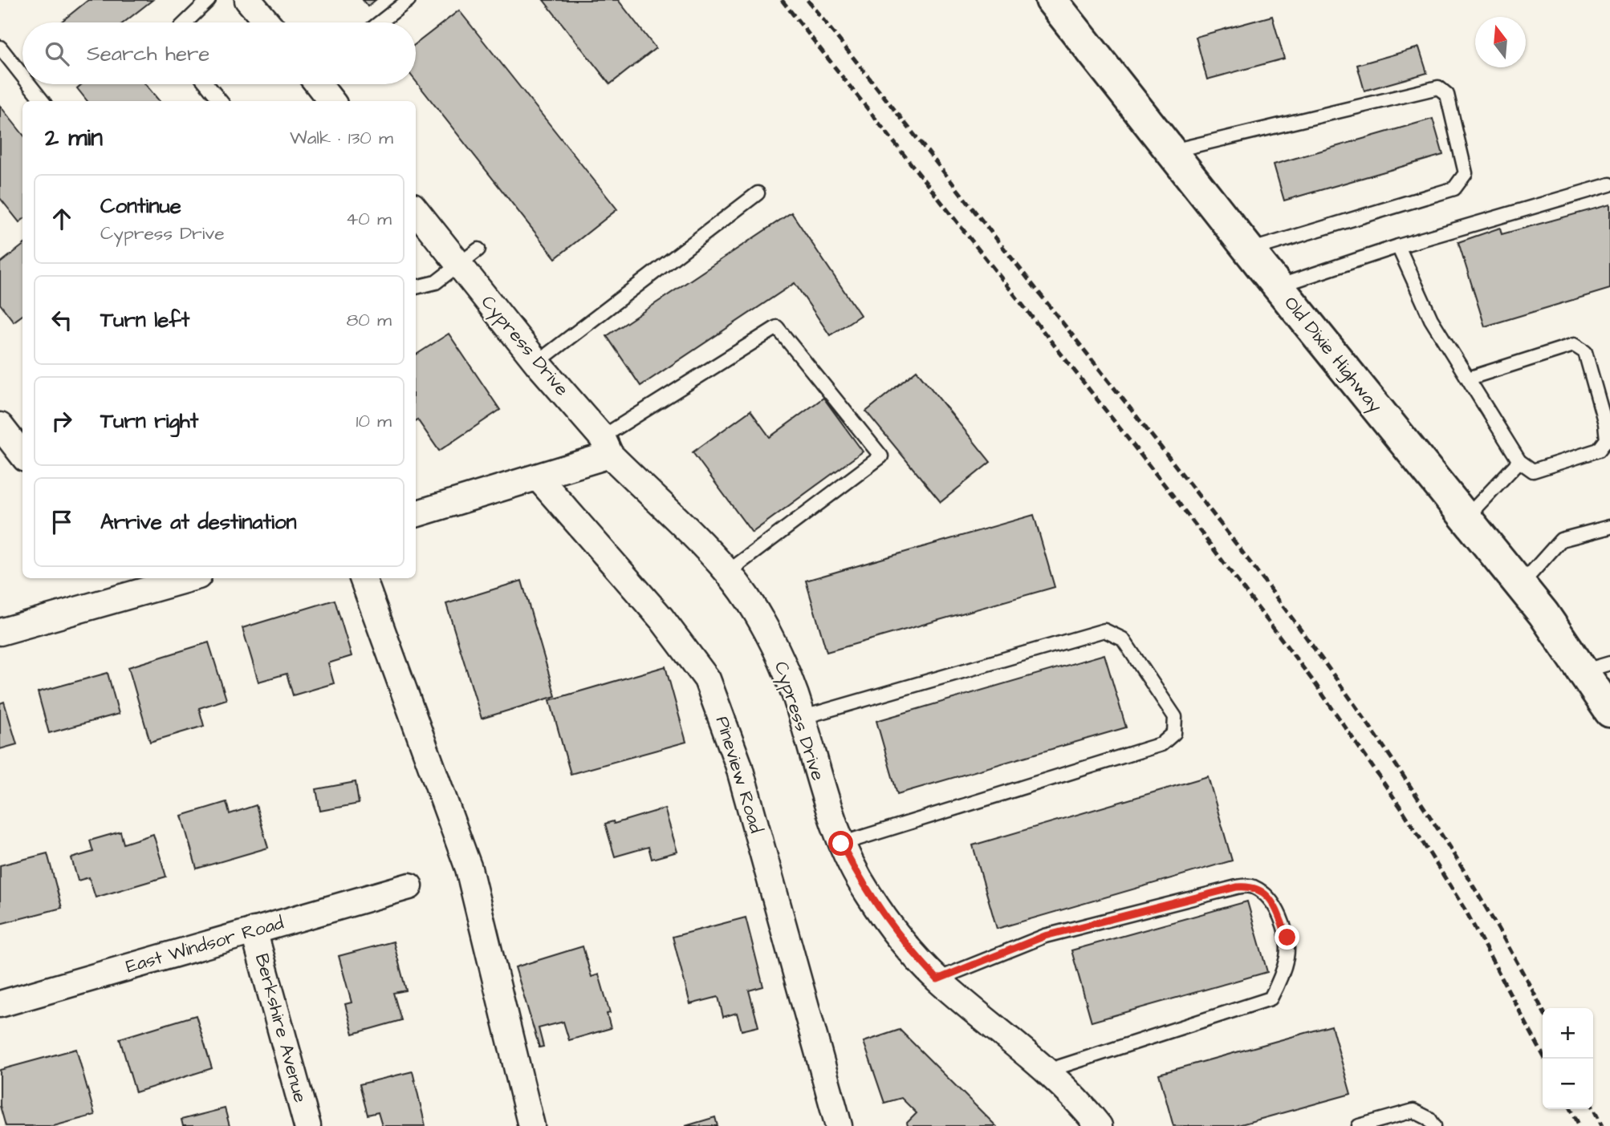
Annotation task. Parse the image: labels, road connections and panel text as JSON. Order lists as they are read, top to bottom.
{
  "streets": {
    "street": [
      "Cypress Drive",
      "Old Dixie Highway",
      "Pineview Road",
      "East Windsor Road",
      "Berkshire Avenue"
    ]
  },
  "crossings": [
    ["East Windsor Road", "Berkshire Avenue"]
  ],
  "north": "top",
  "page": {
    "search": "Search here",
    "heading": ["2 min", "Walk · 130 m"],
    "list": [
      ["Continue", "Cypress Drive", "40 m"],
      ["Turn left", "80 m"],
      ["Turn right", "10 m"],
      "Arrive at destination"
    ],
    "map_buttons": ["+", "−"]
  }
}
